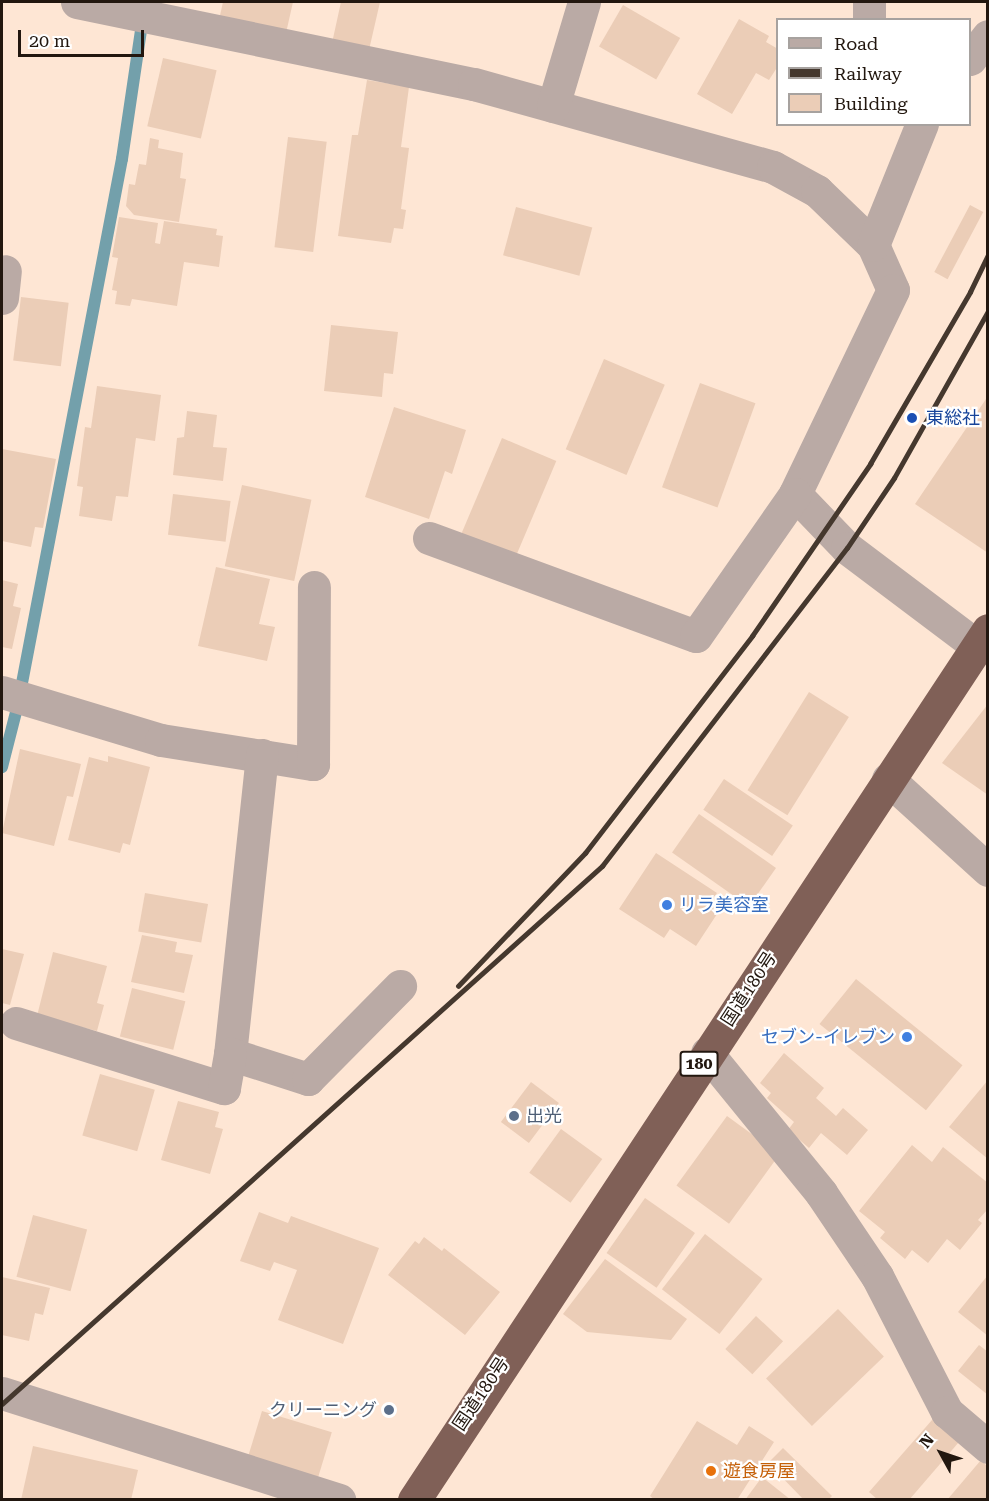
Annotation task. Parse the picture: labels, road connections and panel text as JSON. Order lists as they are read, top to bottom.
{
  "streets": {
    "highway": ["国道180号", "180"]
  },
  "places": [
    "東総社",
    "リラ美容室",
    "セブン-イレブン",
    "出光",
    "クリーニング",
    "遊食房屋"
  ],
  "legend": ["Road", "Railway", "Building"],
  "scale_bar": "20 m",
  "north": "top left"
}
